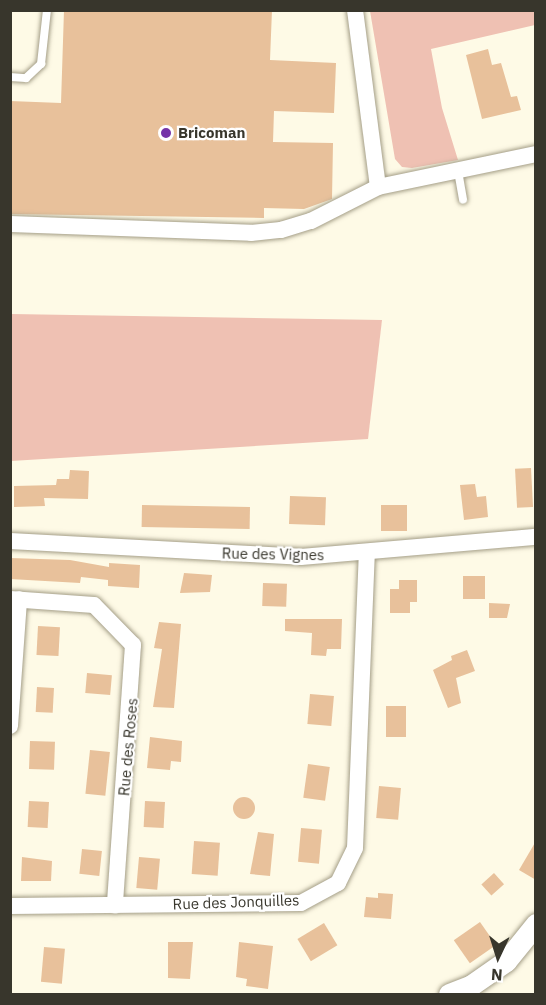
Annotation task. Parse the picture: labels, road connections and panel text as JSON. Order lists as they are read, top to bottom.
{
  "streets": {
    "street": ["Rue des Vignes", "Rue des Roses", "Rue des Jonquilles"]
  },
  "crossings": [
    ["Rue des Vignes", "Rue des Jonquilles"],
    ["Rue des Roses", "Rue des Jonquilles"]
  ],
  "places": ["Bricoman"],
  "north": "bottom"
}
